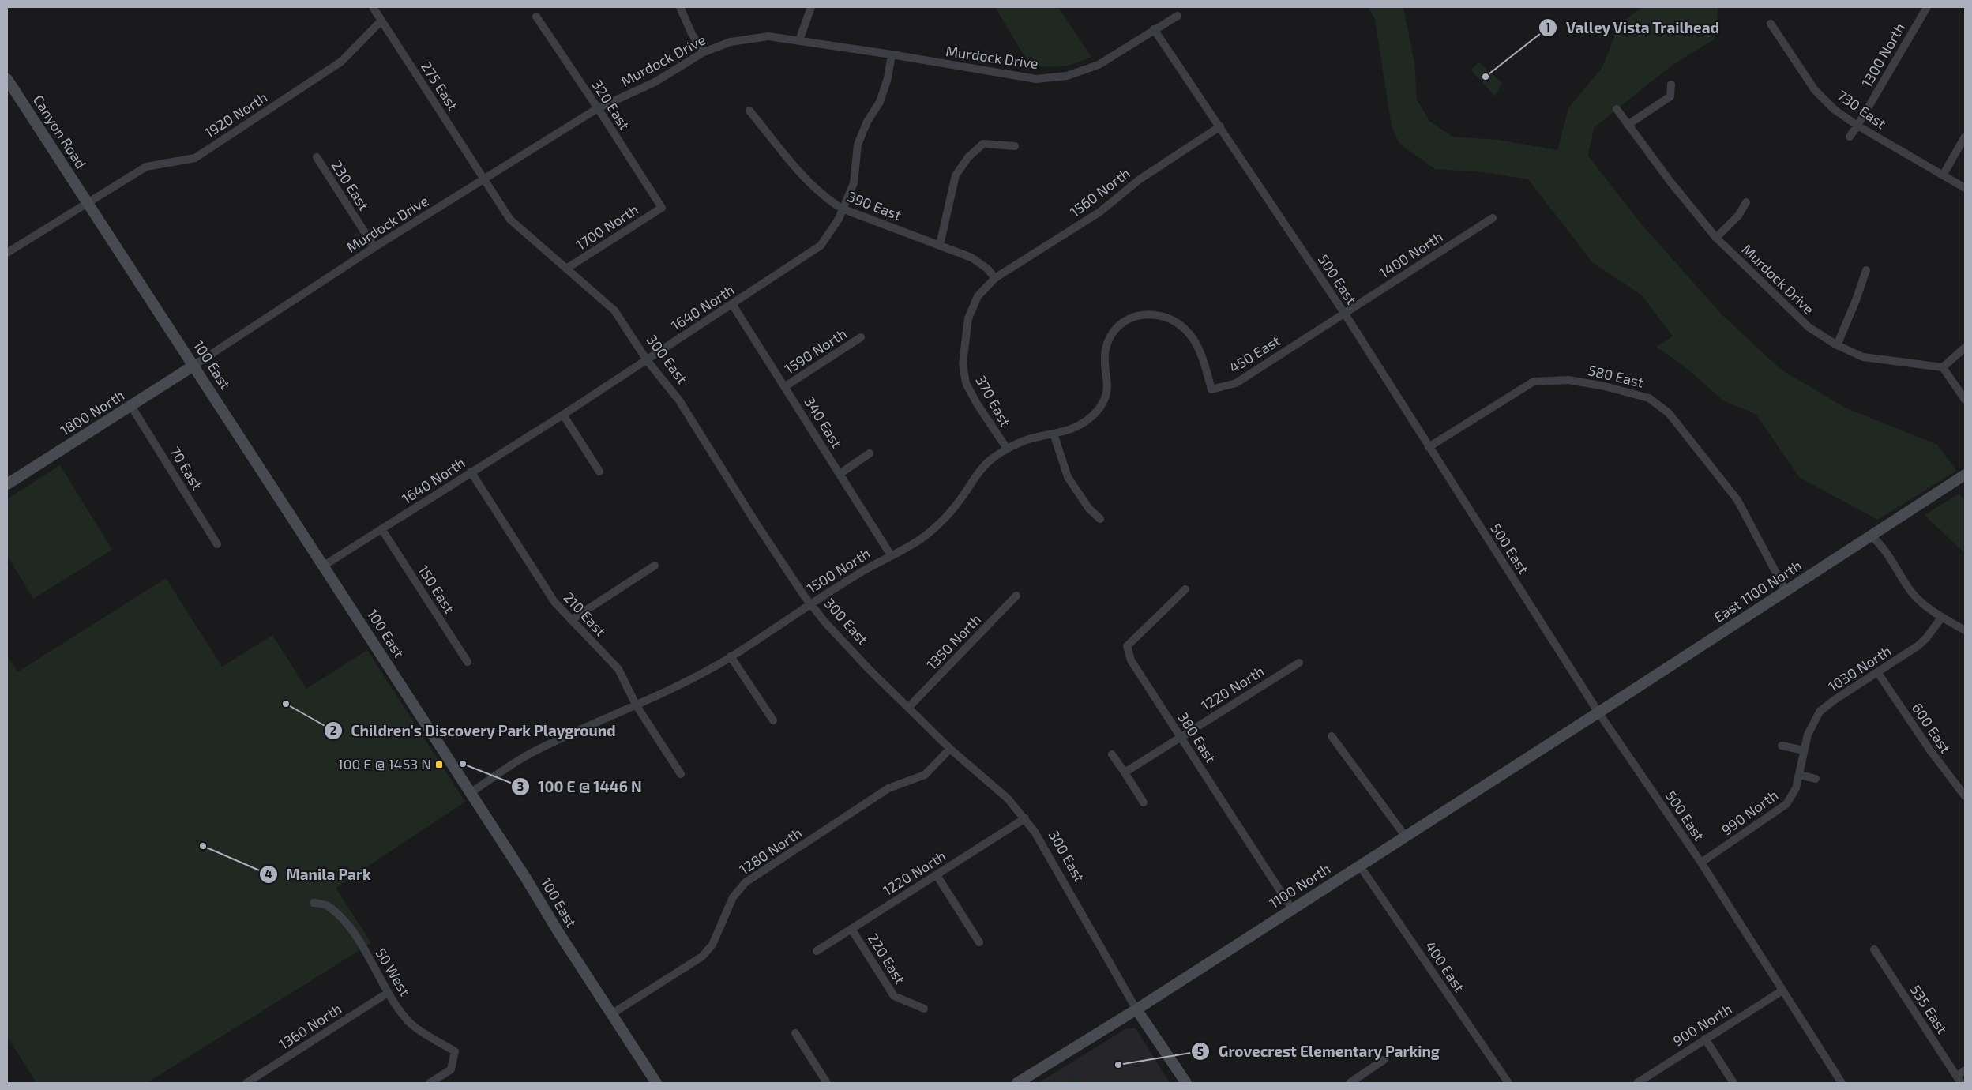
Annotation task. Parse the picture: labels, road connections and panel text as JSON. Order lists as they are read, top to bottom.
{
  "streets": {
    "street": [
      "1300 North",
      "Murdock Drive",
      "275 East",
      "320 East",
      "730 East",
      "1920 North",
      "Canyon Road",
      "230 East",
      "1560 North",
      "390 East",
      "1700 North",
      "1400 North",
      "500 East",
      "1640 North",
      "1590 North",
      "450 East",
      "300 East",
      "100 East",
      "580 East",
      "370 East",
      "1800 North",
      "340 East",
      "70 East",
      "1500 North",
      "150 East",
      "East 1100 North",
      "210 East",
      "1350 North",
      "1030 North",
      "1220 North",
      "600 East",
      "380 East",
      "990 North",
      "1280 North",
      "1100 North",
      "220 East",
      "400 East",
      "50 West",
      "535 East",
      "900 North",
      "1360 North"
    ]
  },
  "crossings": [
    ["1300 North", "730 East"],
    ["Murdock Drive", "275 East"],
    ["Murdock Drive", "320 East"],
    ["Murdock Drive", "230 East"],
    ["Murdock Drive", "500 East"],
    ["Murdock Drive", "1640 North"],
    ["Murdock Drive", "300 East"],
    ["Murdock Drive", "100 East"],
    ["Murdock Drive", "1800 North"],
    ["275 East", "1920 North"],
    ["275 East", "300 East"],
    ["320 East", "1700 North"],
    ["1920 North", "Canyon Road"],
    ["1920 North", "100 East"],
    ["Canyon Road", "100 East"],
    ["1560 North", "390 East"],
    ["1560 North", "500 East"],
    ["1560 North", "370 East"],
    ["390 East", "1640 North"],
    ["390 East", "370 East"],
    ["1700 North", "300 East"],
    ["1400 North", "500 East"],
    ["1400 North", "450 East"],
    ["500 East", "450 East"],
    ["500 East", "580 East"],
    ["500 East", "East 1100 North"],
    ["500 East", "990 North"],
    ["500 East", "1100 North"],
    ["500 East", "900 North"],
    ["1640 North", "300 East"],
    ["1640 North", "100 East"],
    ["1640 North", "340 East"],
    ["1640 North", "150 East"],
    ["1640 North", "210 East"],
    ["1590 North", "340 East"],
    ["450 East", "1500 North"],
    ["300 East", "1500 North"],
    ["300 East", "1350 North"],
    ["300 East", "1220 North"],
    ["300 East", "1280 North"],
    ["300 East", "1100 North"],
    ["100 East", "1800 North"],
    ["100 East", "1500 North"],
    ["100 East", "1280 North"],
    ["580 East", "East 1100 North"],
    ["370 East", "1500 North"],
    ["1800 North", "70 East"],
    ["340 East", "1500 North"],
    ["1500 North", "210 East"],
    ["East 1100 North", "1100 North"],
    ["1030 North", "600 East"],
    ["1030 North", "990 North"],
    ["1220 North", "380 East"],
    ["1220 North", "220 East"],
    ["380 East", "1100 North"],
    ["1100 North", "400 East"],
    ["50 West", "1360 North"]
  ],
  "places": {
    "other": [
      "Valley Vista Trailhead",
      "Children's Discovery Park Playground",
      "100 E @ 1446 N",
      "Manila Park",
      "Grovecrest Elementary Parking"
    ],
    "transit": ["100 E @ 1453 N"]
  }
}
